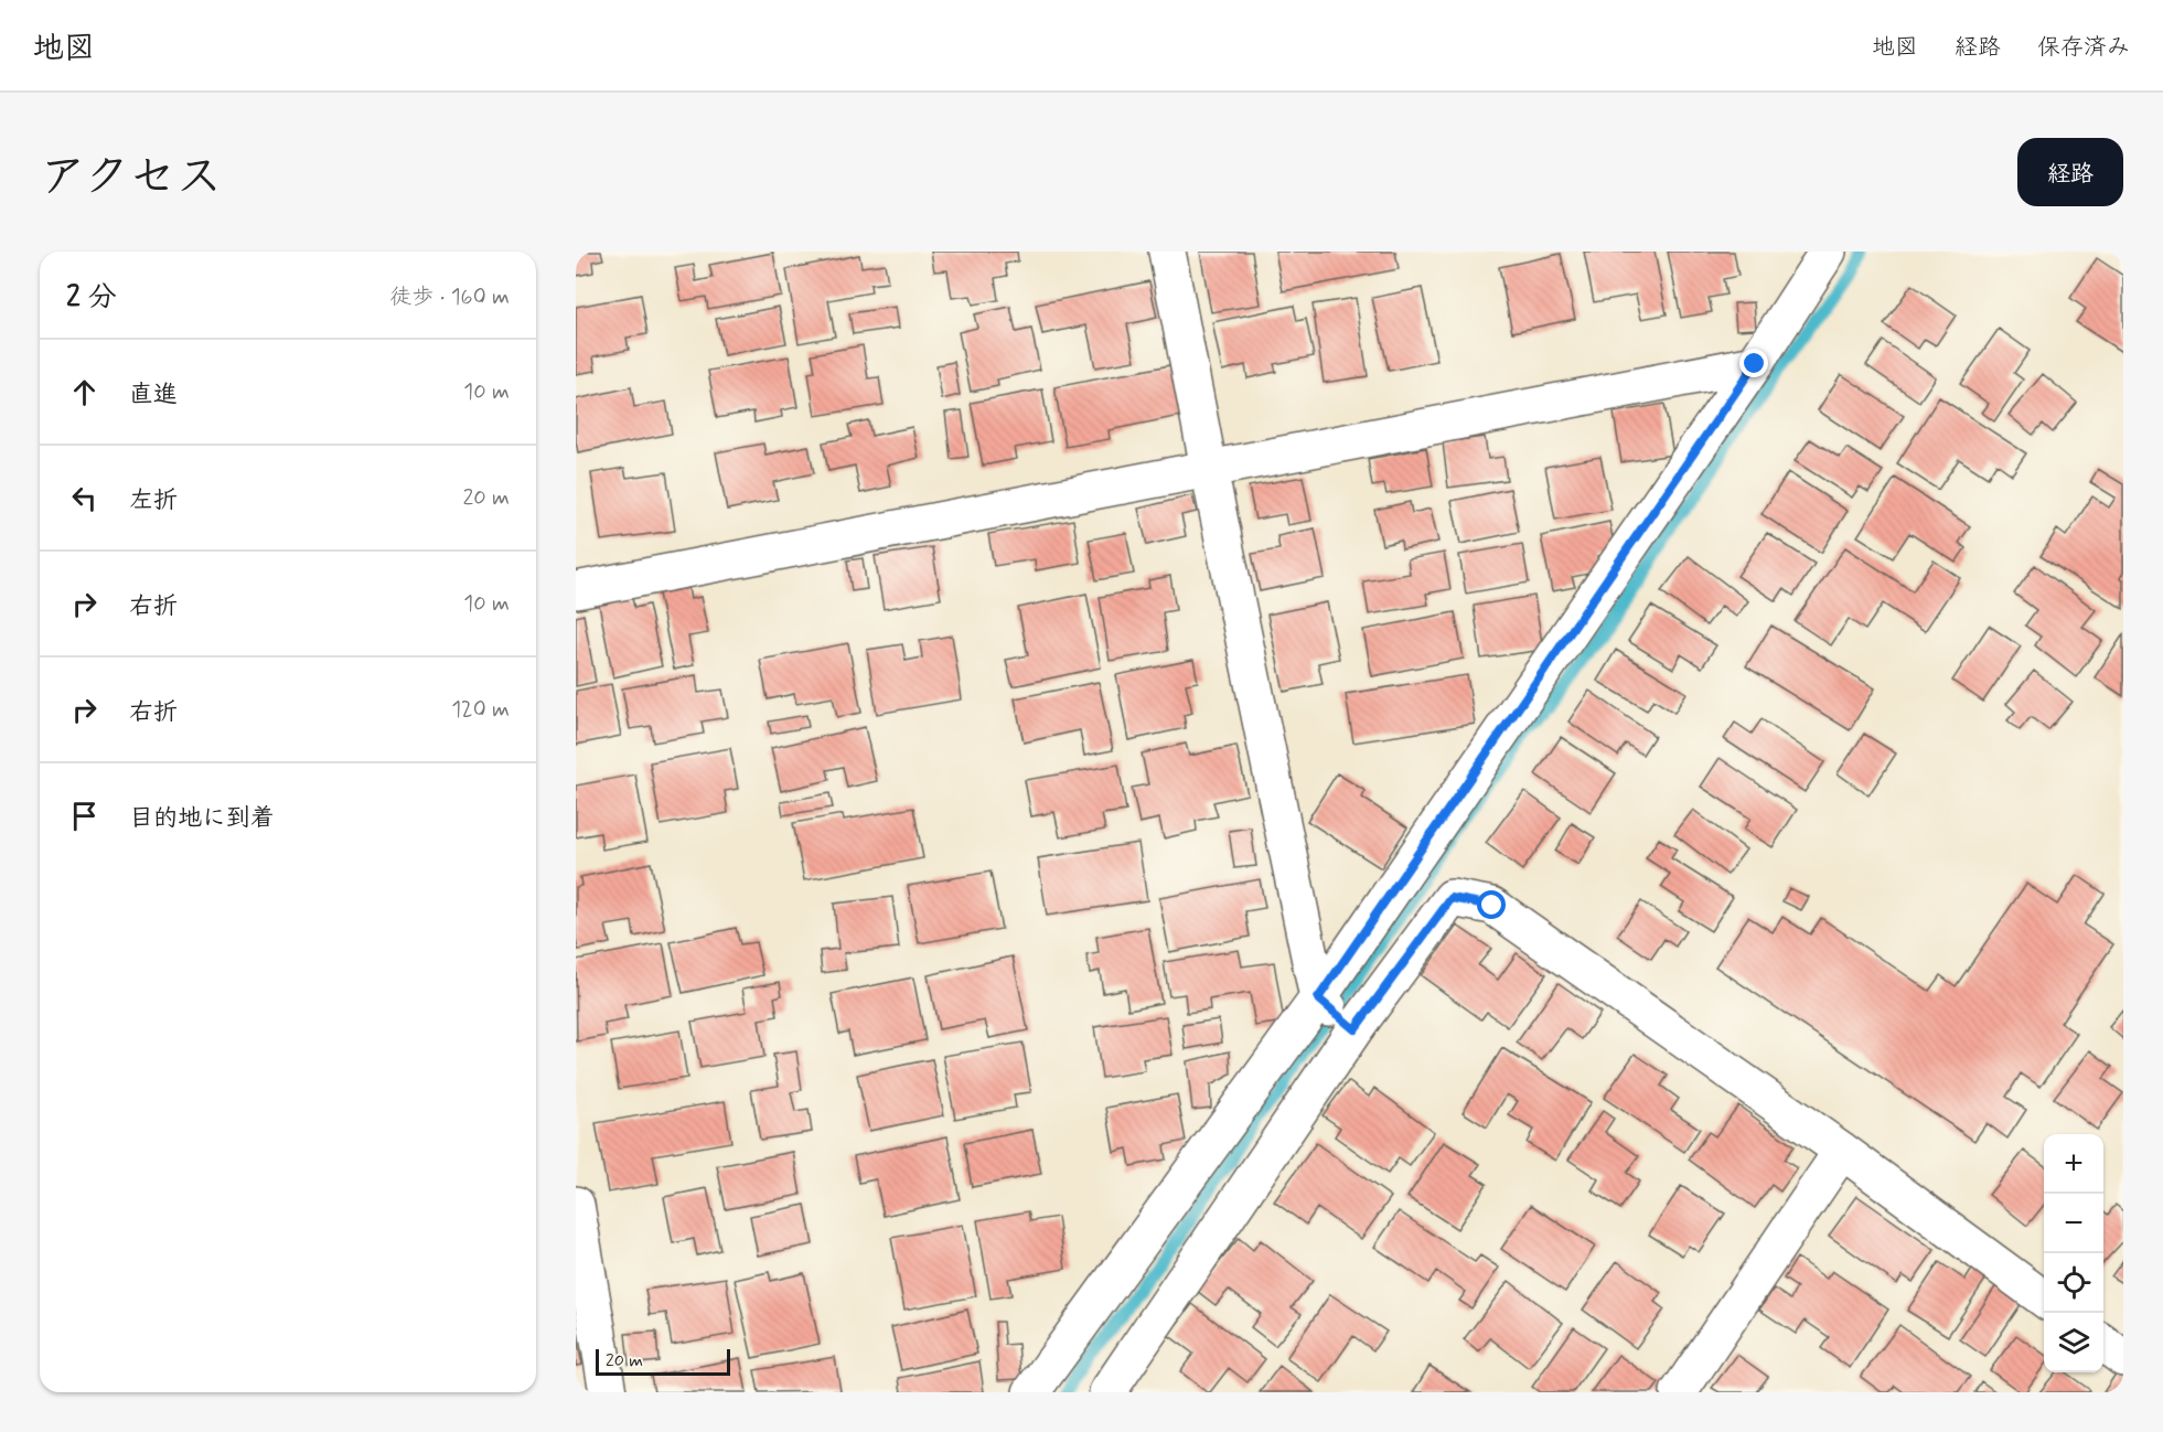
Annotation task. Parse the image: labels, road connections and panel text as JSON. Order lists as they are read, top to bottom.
{
  "scale_bar": "20 m",
  "page": {
    "header": "地図",
    "nav": ["地図", "経路", "保存済み"],
    "title": "アクセス",
    "buttons": "経路",
    "heading": ["2 分", "徒歩 · 160 m"],
    "list": [
      ["直進", "10 m"],
      ["左折", "20 m"],
      ["右折", "10 m"],
      ["右折", "120 m"],
      "目的地に到着"
    ],
    "map_buttons": ["+", "−"],
    "scale": "20 m"
  }
}
